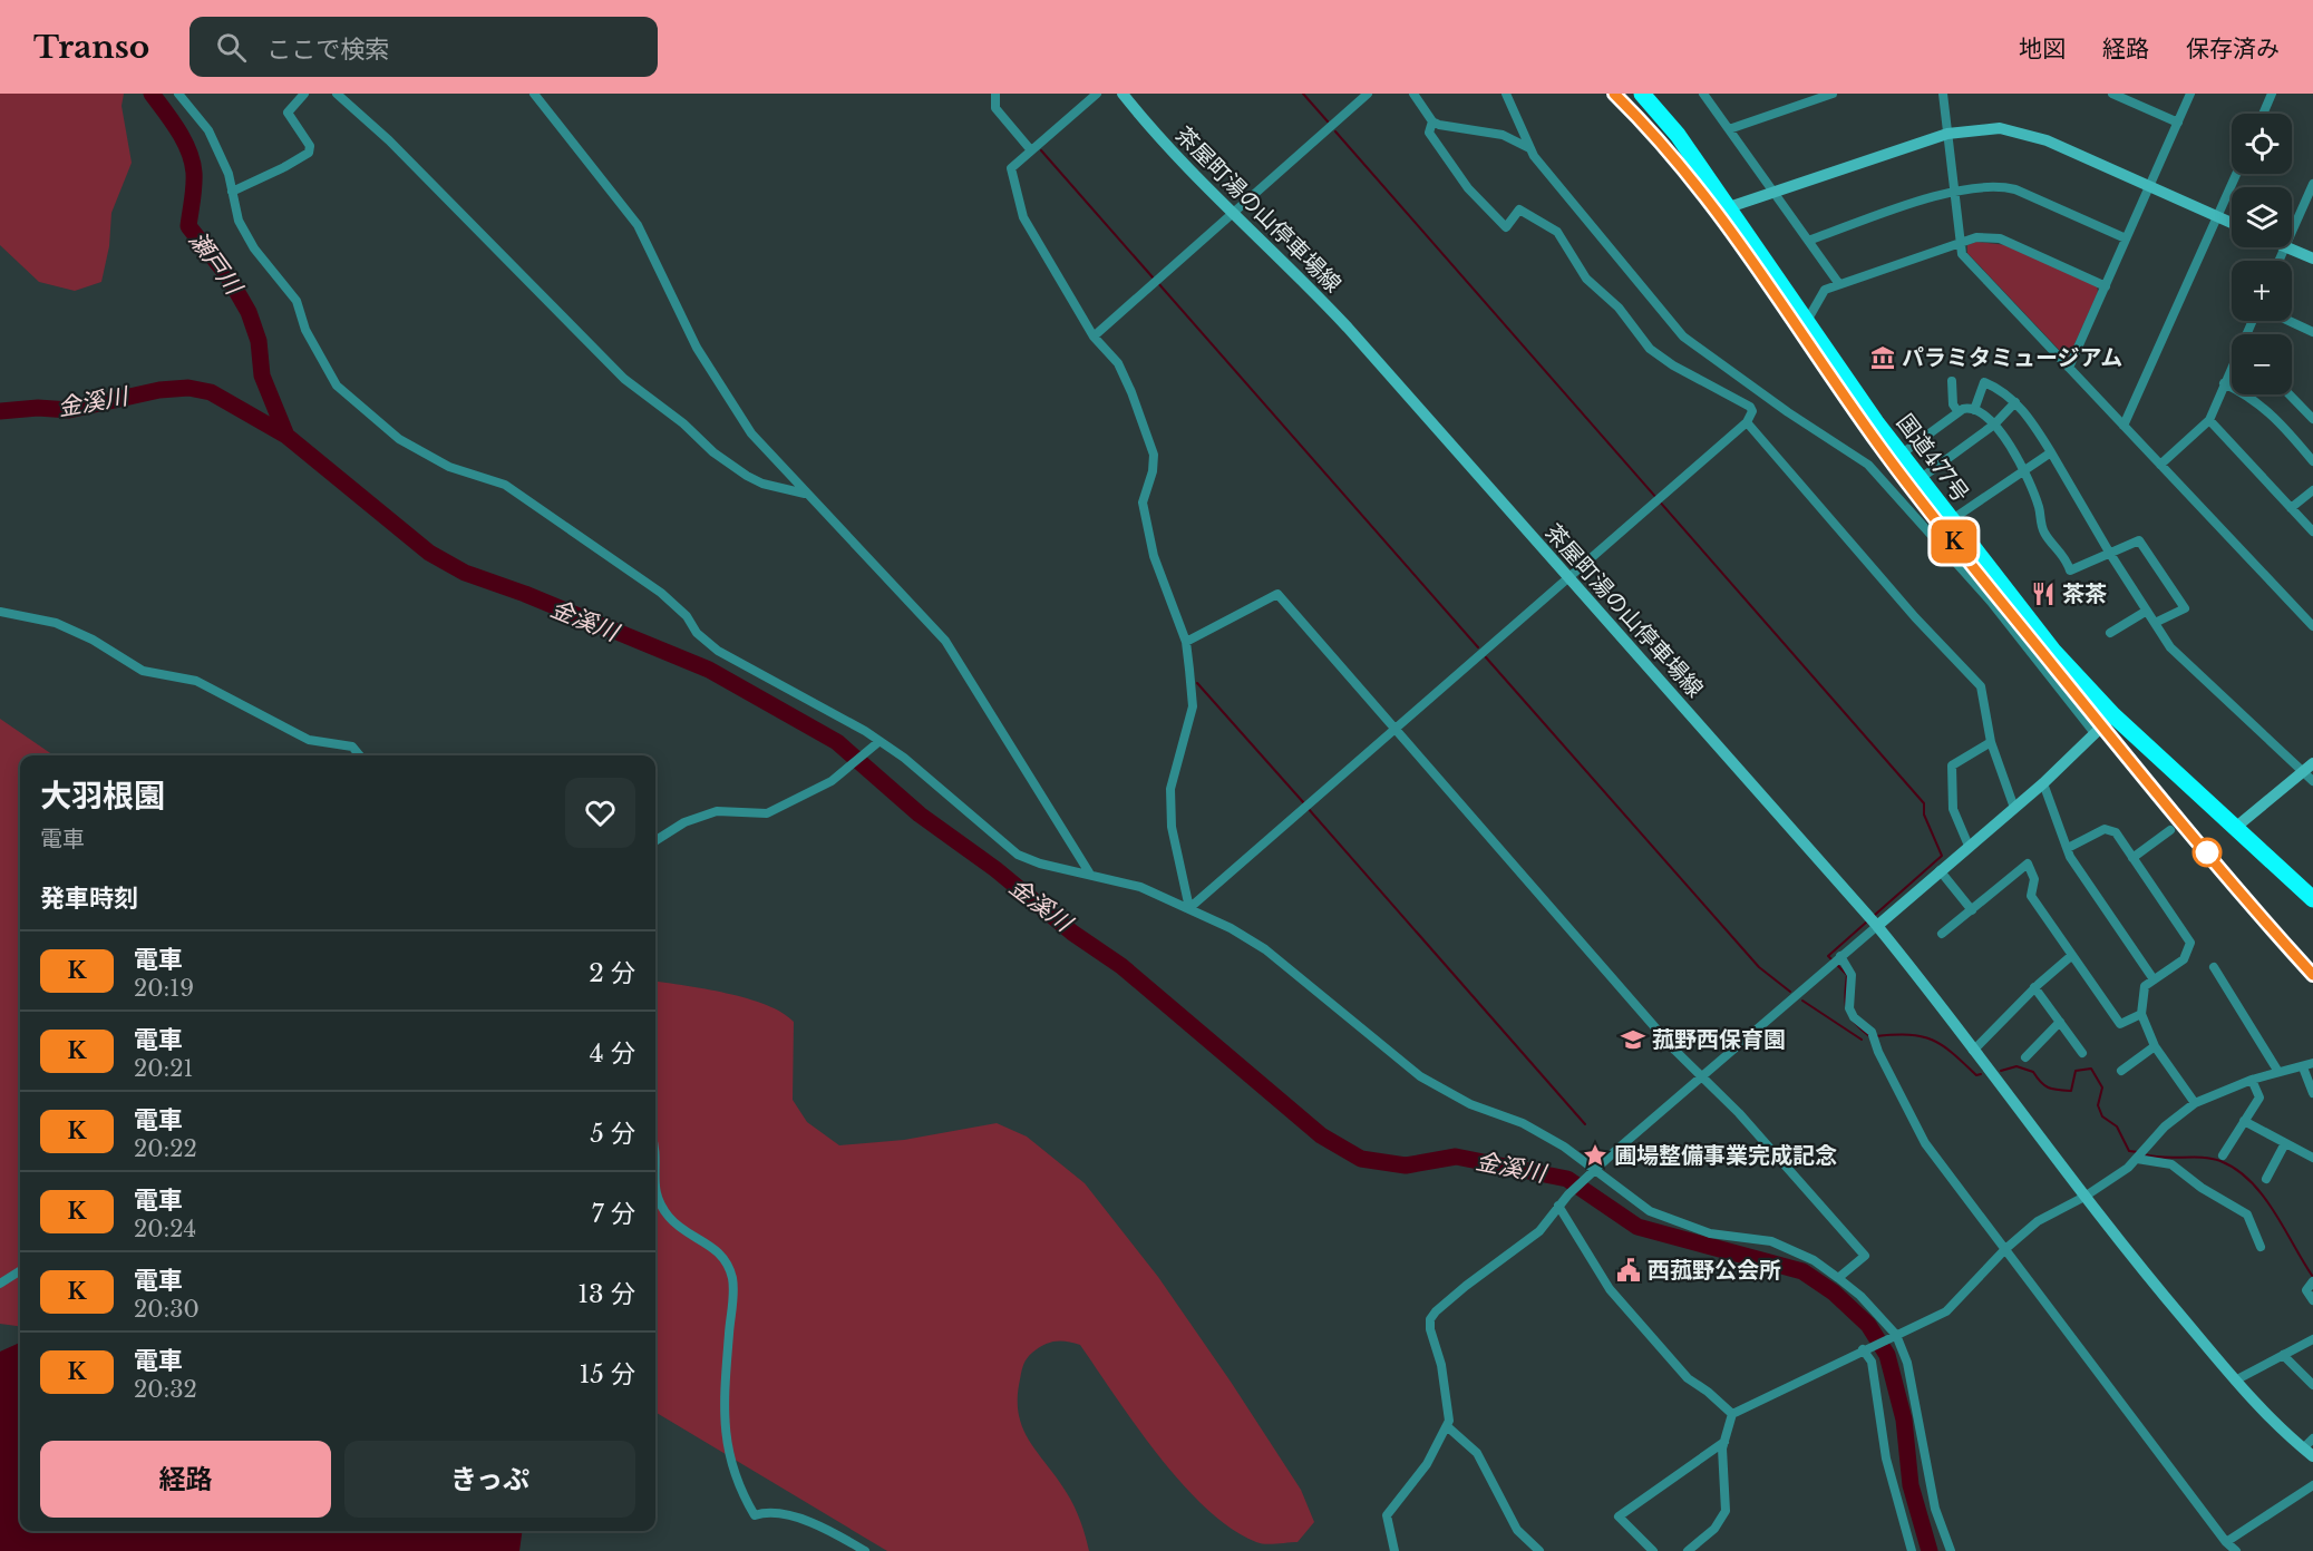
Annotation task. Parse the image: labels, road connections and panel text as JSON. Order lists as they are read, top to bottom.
{
  "streets": {
    "highway": ["国道477号"],
    "main road": ["茶屋町湯の山停車場線"]
  },
  "water": ["瀬戸川", "金溪川"],
  "places": {
    "museum": ["パラミタミュージアム"],
    "restaurant": ["茶茶"],
    "school or university": ["菰野西保育園"],
    "place": ["圃場整備事業完成記念"],
    "public building": ["西菰野公会所"]
  },
  "page": {
    "header": "Transo",
    "search": "ここで検索",
    "nav": ["地図", "経路", "保存済み"],
    "on_map": "K",
    "map_buttons": ["+", "−"],
    "heading": [
      ["大羽根園", "電車"],
      "発車時刻"
    ],
    "list": [
      {
        "mark": "K",
        "name": "電車",
        "note": "20:19",
        "value": "2 分"
      },
      {
        "mark": "K",
        "name": "電車",
        "note": "20:21",
        "value": "4 分"
      },
      {
        "mark": "K",
        "name": "電車",
        "note": "20:22",
        "value": "5 分"
      },
      {
        "mark": "K",
        "name": "電車",
        "note": "20:24",
        "value": "7 分"
      },
      {
        "mark": "K",
        "name": "電車",
        "note": "20:30",
        "value": "13 分"
      },
      {
        "mark": "K",
        "name": "電車",
        "note": "20:32",
        "value": "15 分"
      }
    ],
    "buttons": ["経路", "きっぷ"]
  }
}
